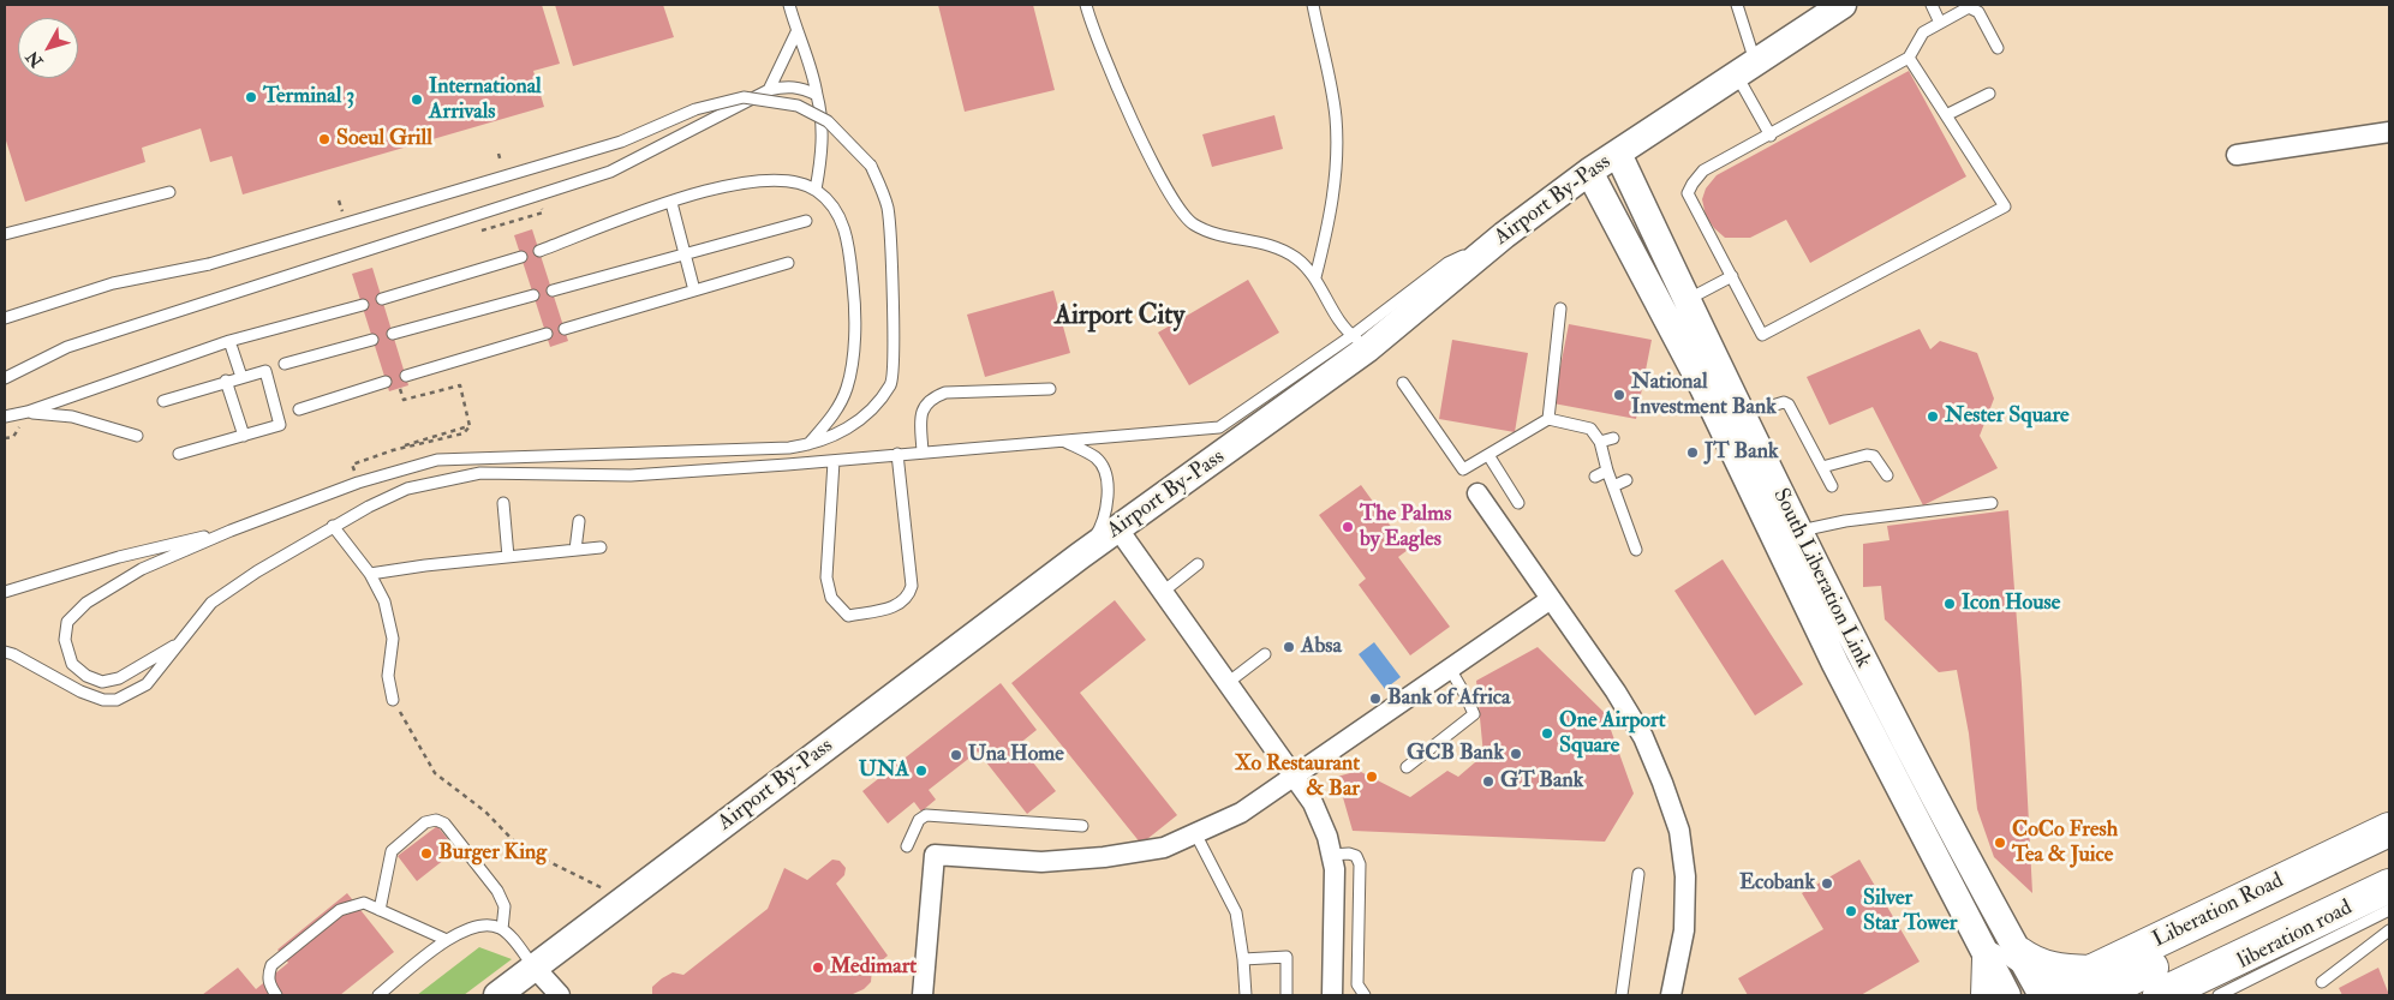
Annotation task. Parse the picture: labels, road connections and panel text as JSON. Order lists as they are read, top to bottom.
{
  "streets": {
    "highway": ["Liberation Road"],
    "street": ["Airport By-Pass", "South Liberation Link"],
    "lane": ["liberation road"]
  },
  "crossings": [
    ["Airport By-Pass", "South Liberation Link"]
  ],
  "districts": ["Airport City"],
  "places": [
    "Terminal 3",
    "International Arrivals",
    "Soeul Grill",
    "National Investment Bank",
    "Nester Square",
    "JT Bank",
    "The Palms by Eagles",
    "Icon House",
    "Absa",
    "Bank of Africa",
    "One Airport Square",
    "GCB Bank",
    "Una Home",
    "UNA",
    "Xo Restaurant & Bar",
    "GT Bank",
    "CoCo Fresh Tea & Juice",
    "Burger King",
    "Ecobank",
    "Silver Star Tower",
    "Medimart"
  ],
  "north": "bottom left"
}
